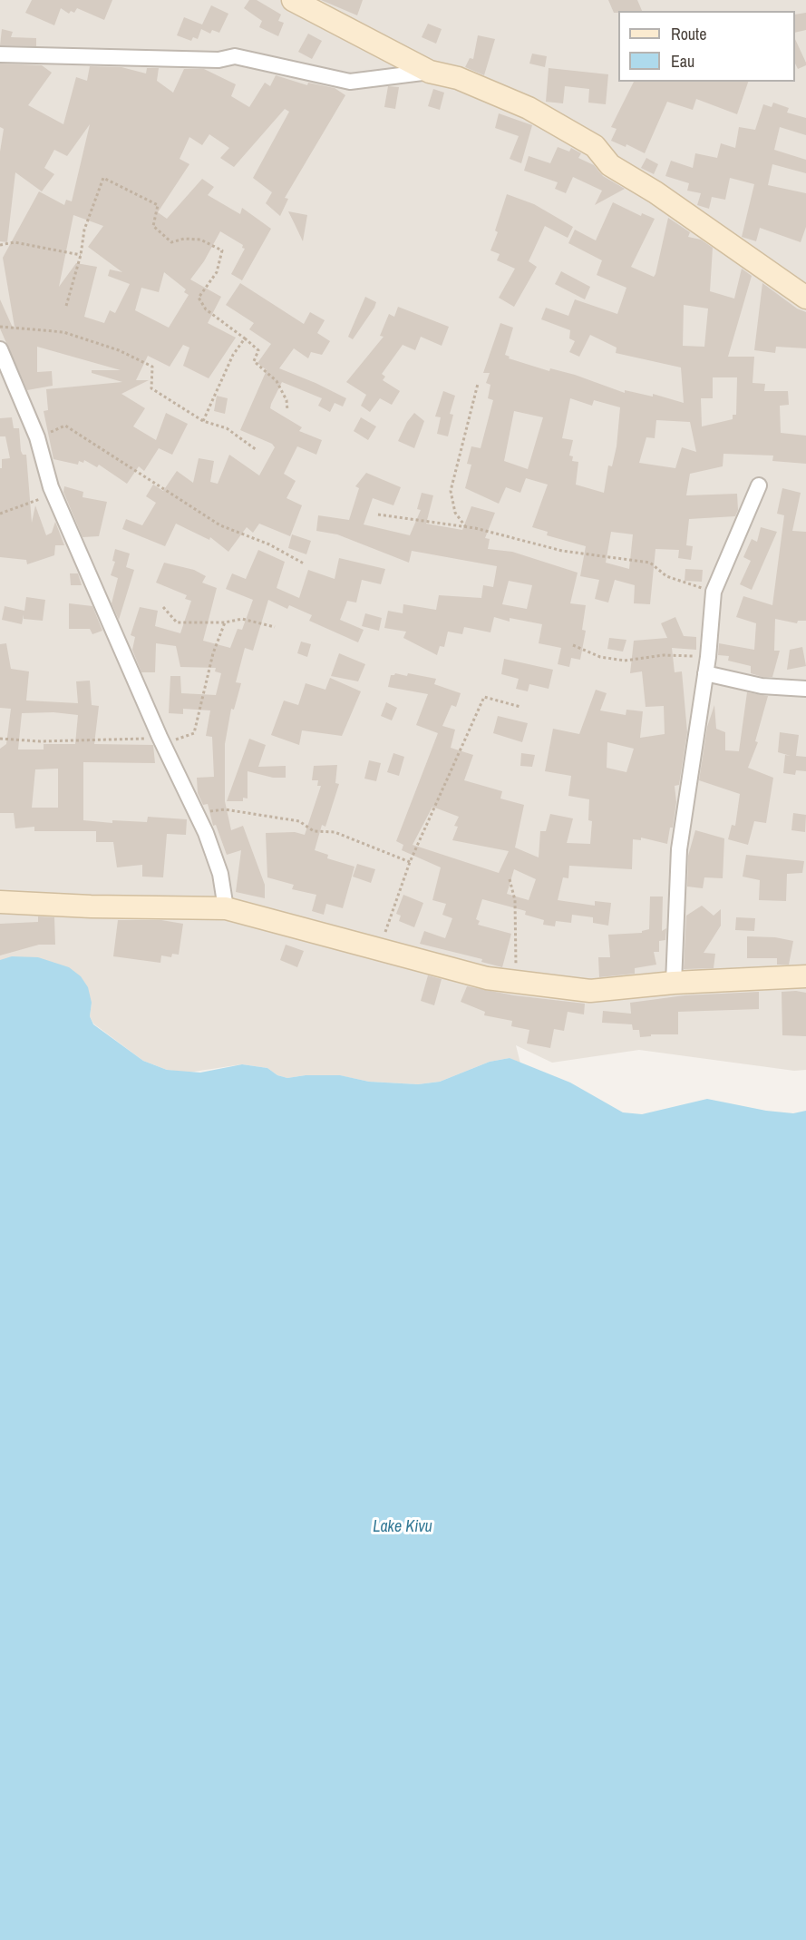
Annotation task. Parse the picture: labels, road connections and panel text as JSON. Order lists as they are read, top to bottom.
{
  "water": ["Lake Kivu"],
  "legend": ["Route", "Eau"]
}
